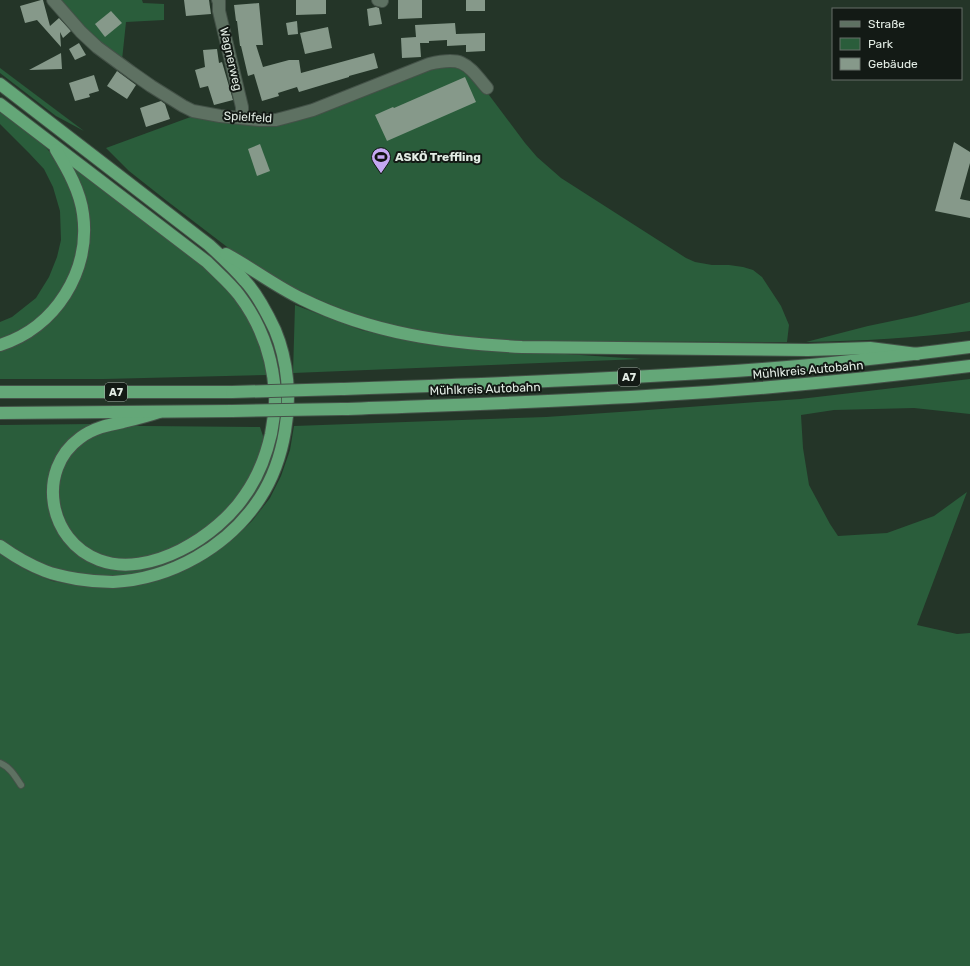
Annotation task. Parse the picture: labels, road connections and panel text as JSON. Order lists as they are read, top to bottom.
{
  "streets": {
    "highway": ["Mühlkreis Autobahn", "A7"],
    "street": ["Wagnerweg", "Spielfeld"]
  },
  "crossings": [
    ["Wagnerweg", "Spielfeld"]
  ],
  "places": {
    "sports": ["ASKÖ Treffling"]
  },
  "legend": ["Straße", "Park", "Gebäude"]
}
